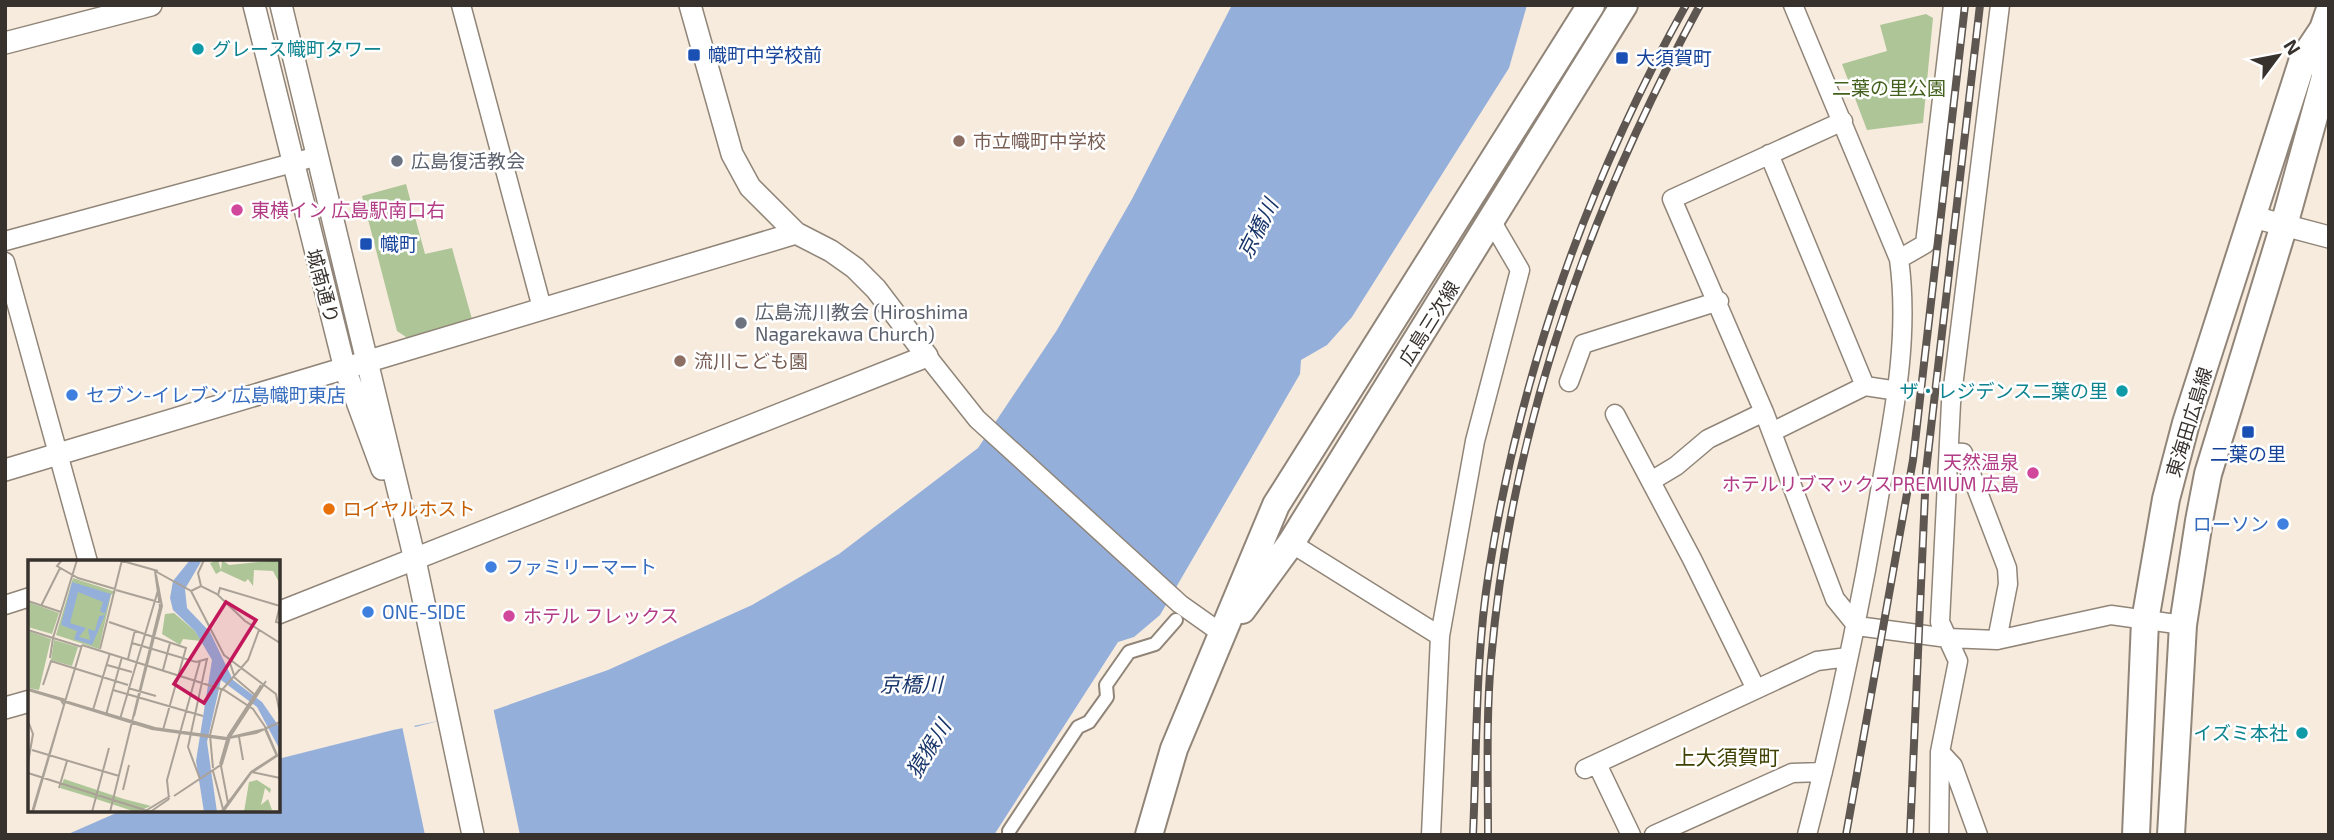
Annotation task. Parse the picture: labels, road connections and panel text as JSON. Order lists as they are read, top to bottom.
{
  "streets": {
    "main road": ["広島三次線", "東海田広島線"],
    "street": ["城南通り"]
  },
  "districts": ["上大須賀町"],
  "water": ["京橋川", "猿猴川"],
  "parks": ["二葉の里公園"],
  "places": {
    "other": [
      "グレース幟町タワー",
      "市立幟町中学校",
      "広島復活教会",
      "東横イン 広島駅南口右",
      "広島流川教会 (Hiroshima Nagarekawa Church)",
      "流川こども園",
      "ザ・レジデンス二葉の里",
      "セブン-イレブン 広島幟町東店",
      "天然温泉 ホテルリブマックスPREMIUM 広島",
      "ロイヤルホスト",
      "ローソン",
      "ファミリーマート",
      "ONE-SIDE",
      "ホテル フレックス",
      "イズミ本社"
    ],
    "transit": [
      "幟町中学校前",
      "大須賀町",
      "幟町",
      "二葉の里"
    ]
  },
  "north": "top right"
}
